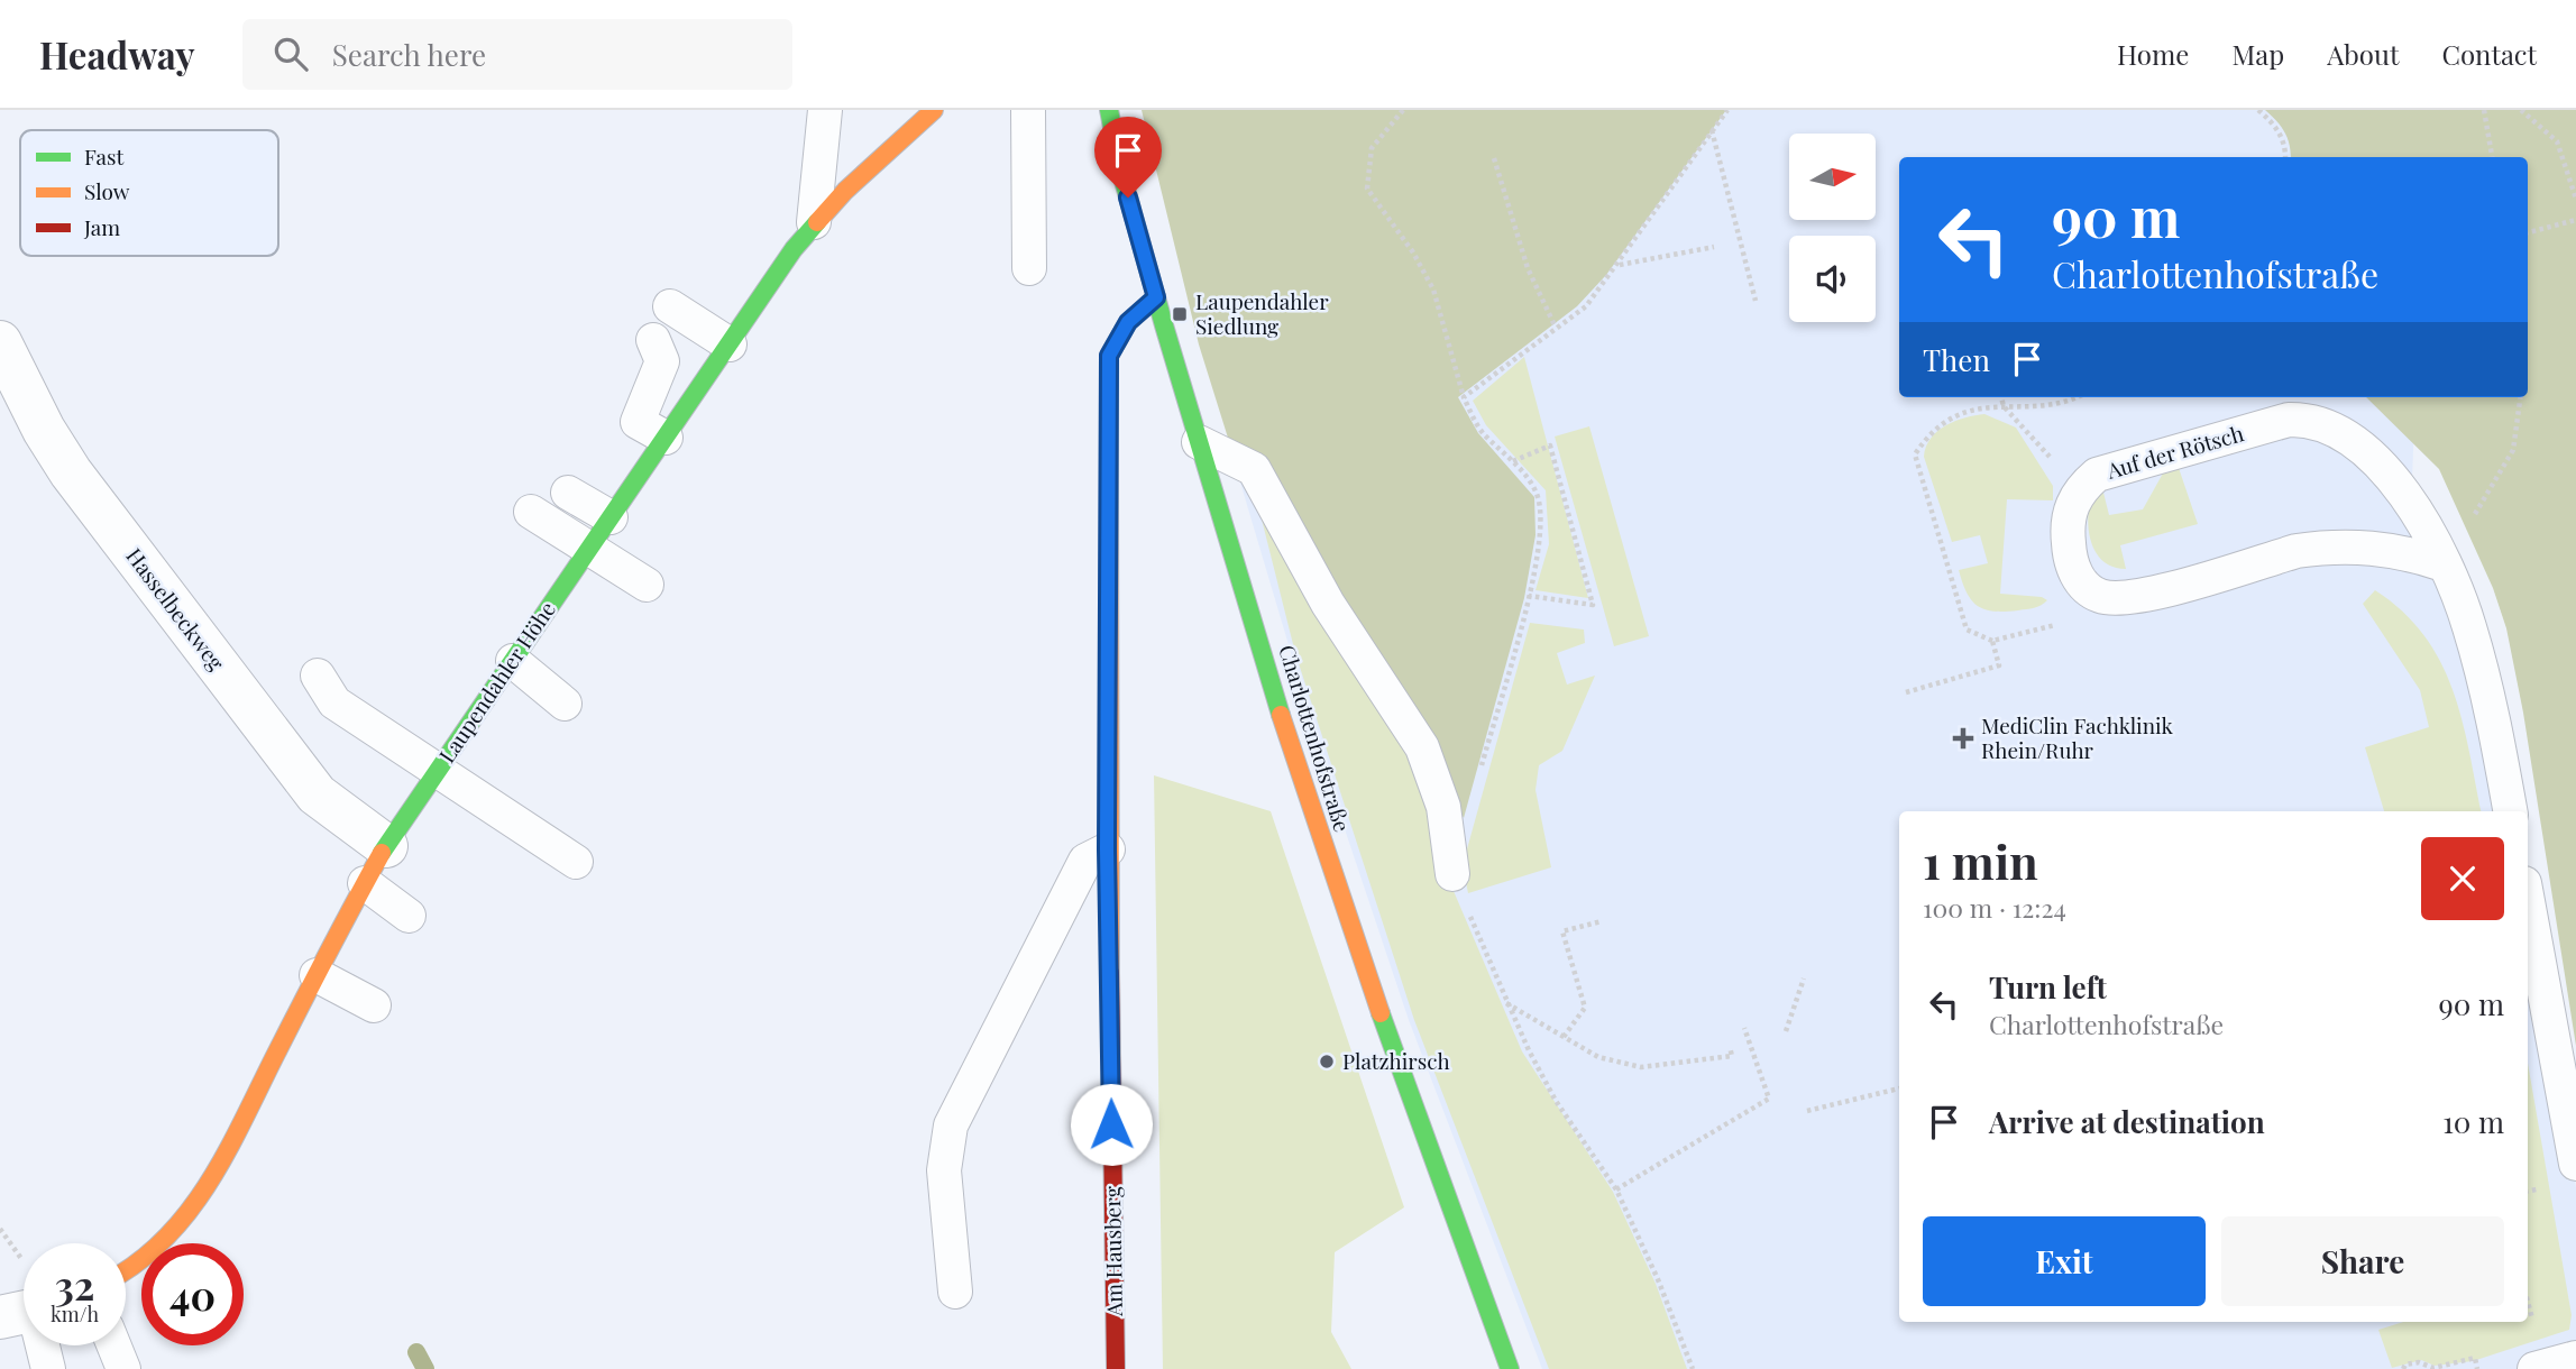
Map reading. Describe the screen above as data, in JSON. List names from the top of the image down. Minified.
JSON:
{"streets":{"street":["Hasselbeckweg","Laupendahler Höhe","Charlottenhofstraße","Am Hausberg"],"lane":["Auf der Rötsch"]},"crossings":[["Hasselbeckweg","Laupendahler Höhe"],["Charlottenhofstraße","Am Hausberg"]],"places":{"transit":["Laupendahler Siedlung"],"health":["MediClin Fachklinik Rhein/Ruhr"],"other":["Platzhirsch"]},"legend":["Fast","Slow","Jam"],"north":"right","page":{"header":"Headway","search":"Search here","nav":["Home","Map","About","Contact"],"turn":["90 m","Charlottenhofstraße"],"then":"Then","heading":["1 min","100 m · 12:24"],"list":[{"name":"Turn left","note":"Charlottenhofstraße","value":"90 m"},{"name":"Arrive at destination","value":"10 m"}],"buttons":["Exit","Share"],"speed":"32 km/h","limit":"40"}}
